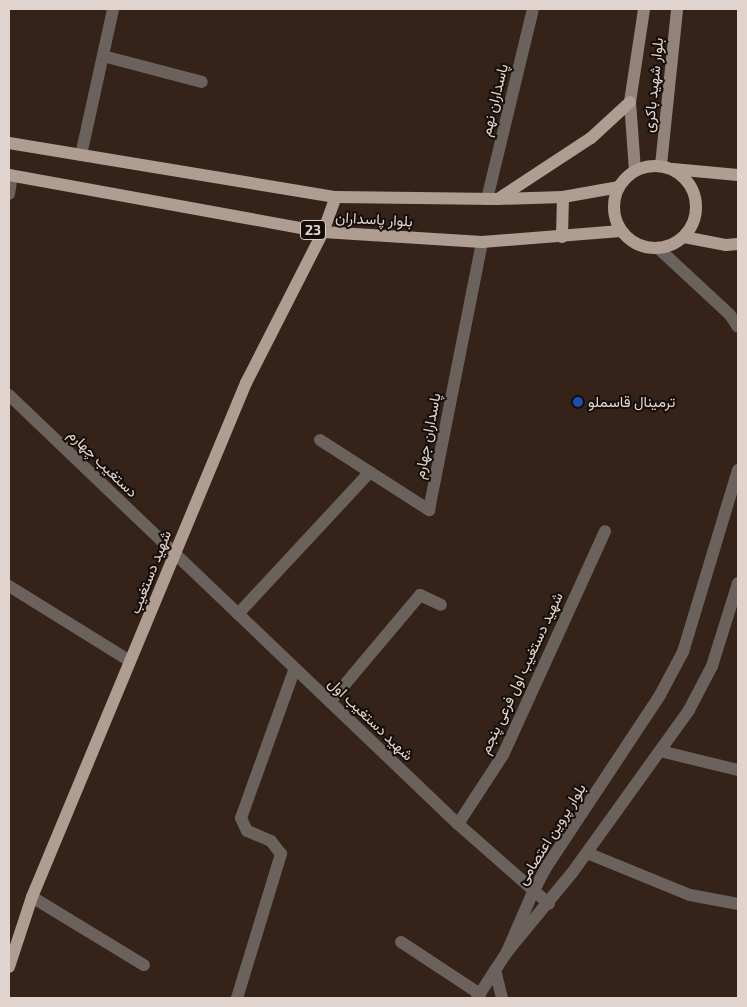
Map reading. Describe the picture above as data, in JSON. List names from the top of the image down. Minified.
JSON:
{"streets":{"main road":["بلوار شهید باکری","بلوار پاسداران","23","شهید دستغیب"],"street":["پاسداران نهم","پاسداران جهارم","دستغیب چهارم","شهید دستغیب اول فرعی پنجم","شهید دستغیب اول","بلوار پروین اعتصامی"]},"crossings":[["بلوار شهید باکری","بلوار پاسداران"],["پاسداران نهم","بلوار پاسداران"],["بلوار پاسداران","پاسداران جهارم"],["بلوار پاسداران","شهید دستغیب"],["دستغیب چهارم","شهید دستغیب"],["دستغیب چهارم","شهید دستغیب اول"],["شهید دستغیب","شهید دستغیب اول"],["شهید دستغیب اول فرعی پنجم","شهید دستغیب اول"],["شهید دستغیب اول","بلوار پروین اعتصامی"]],"places":["ترمینال قاسملو"]}
